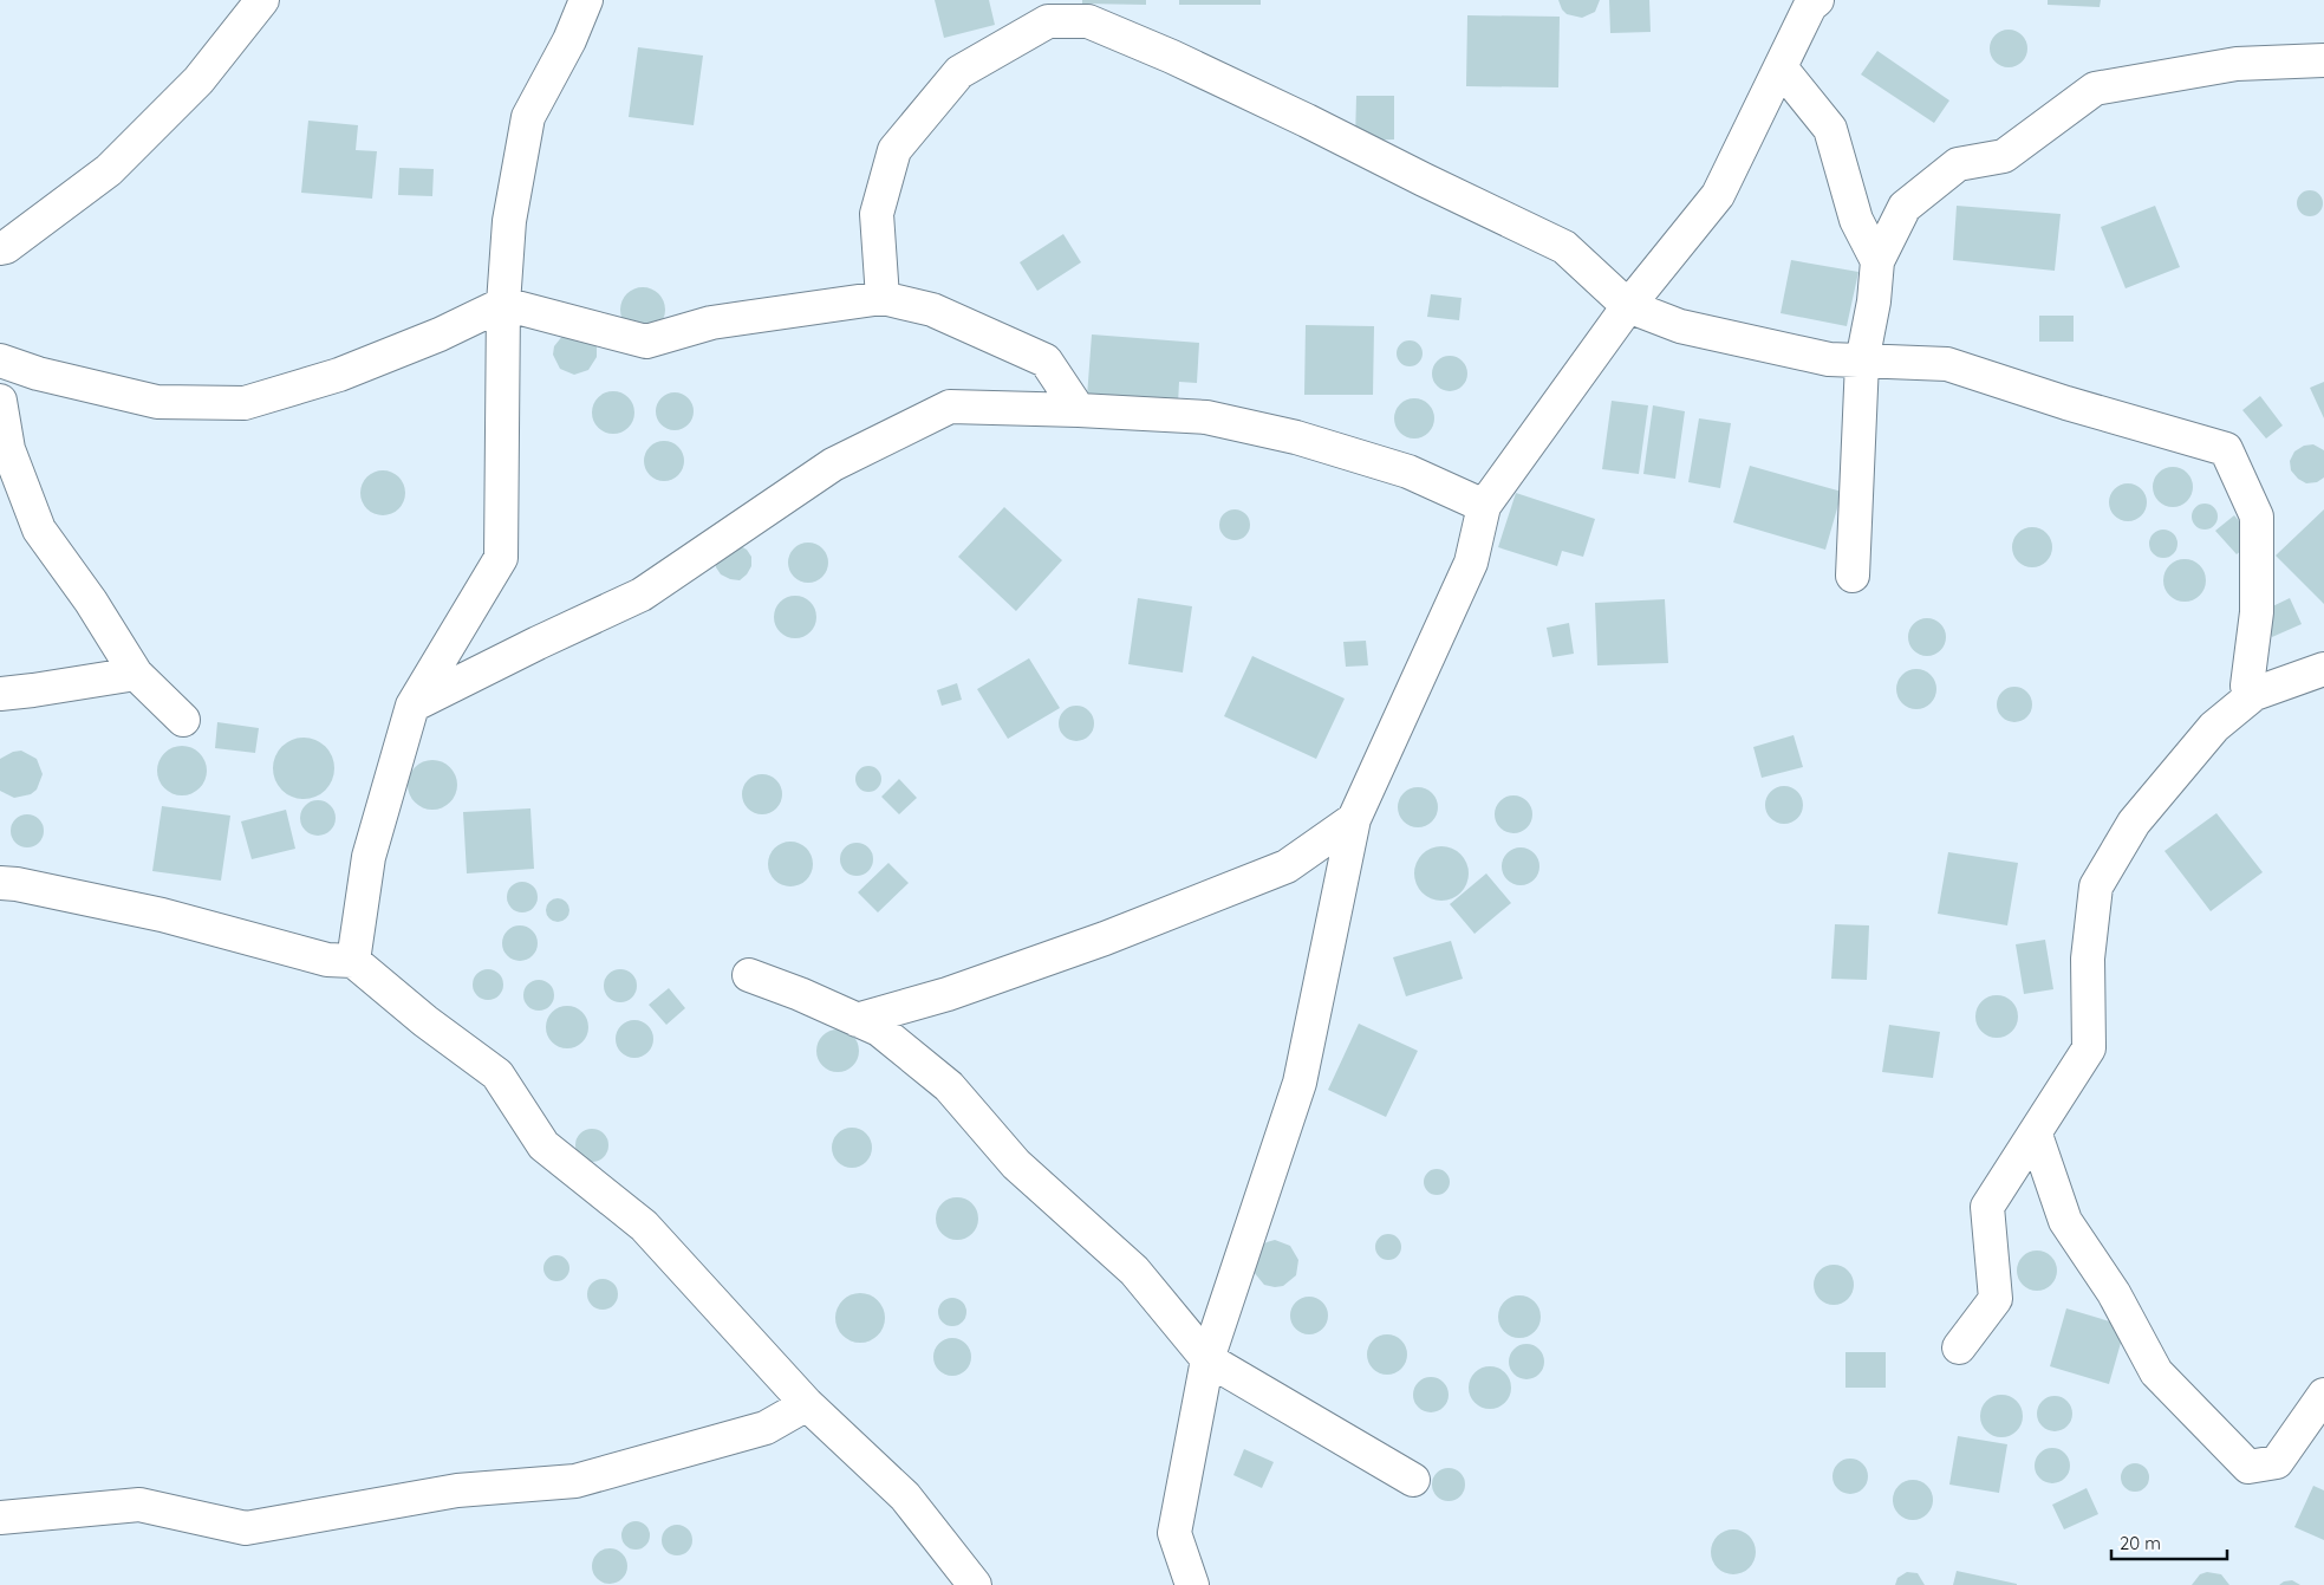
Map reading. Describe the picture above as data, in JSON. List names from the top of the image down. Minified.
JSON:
{"scale_bar":"20 m"}
